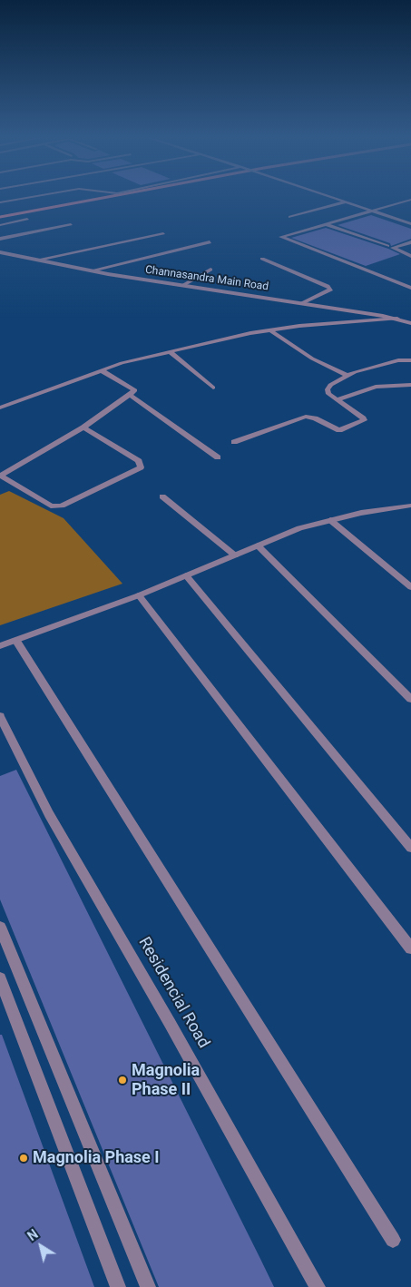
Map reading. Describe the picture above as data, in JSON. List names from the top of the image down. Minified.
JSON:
{"streets":{"street":["Channasandra Main Road","Residencial Road"]},"places":["Magnolia Phase II","Magnolia Phase I"],"north":"top left"}
